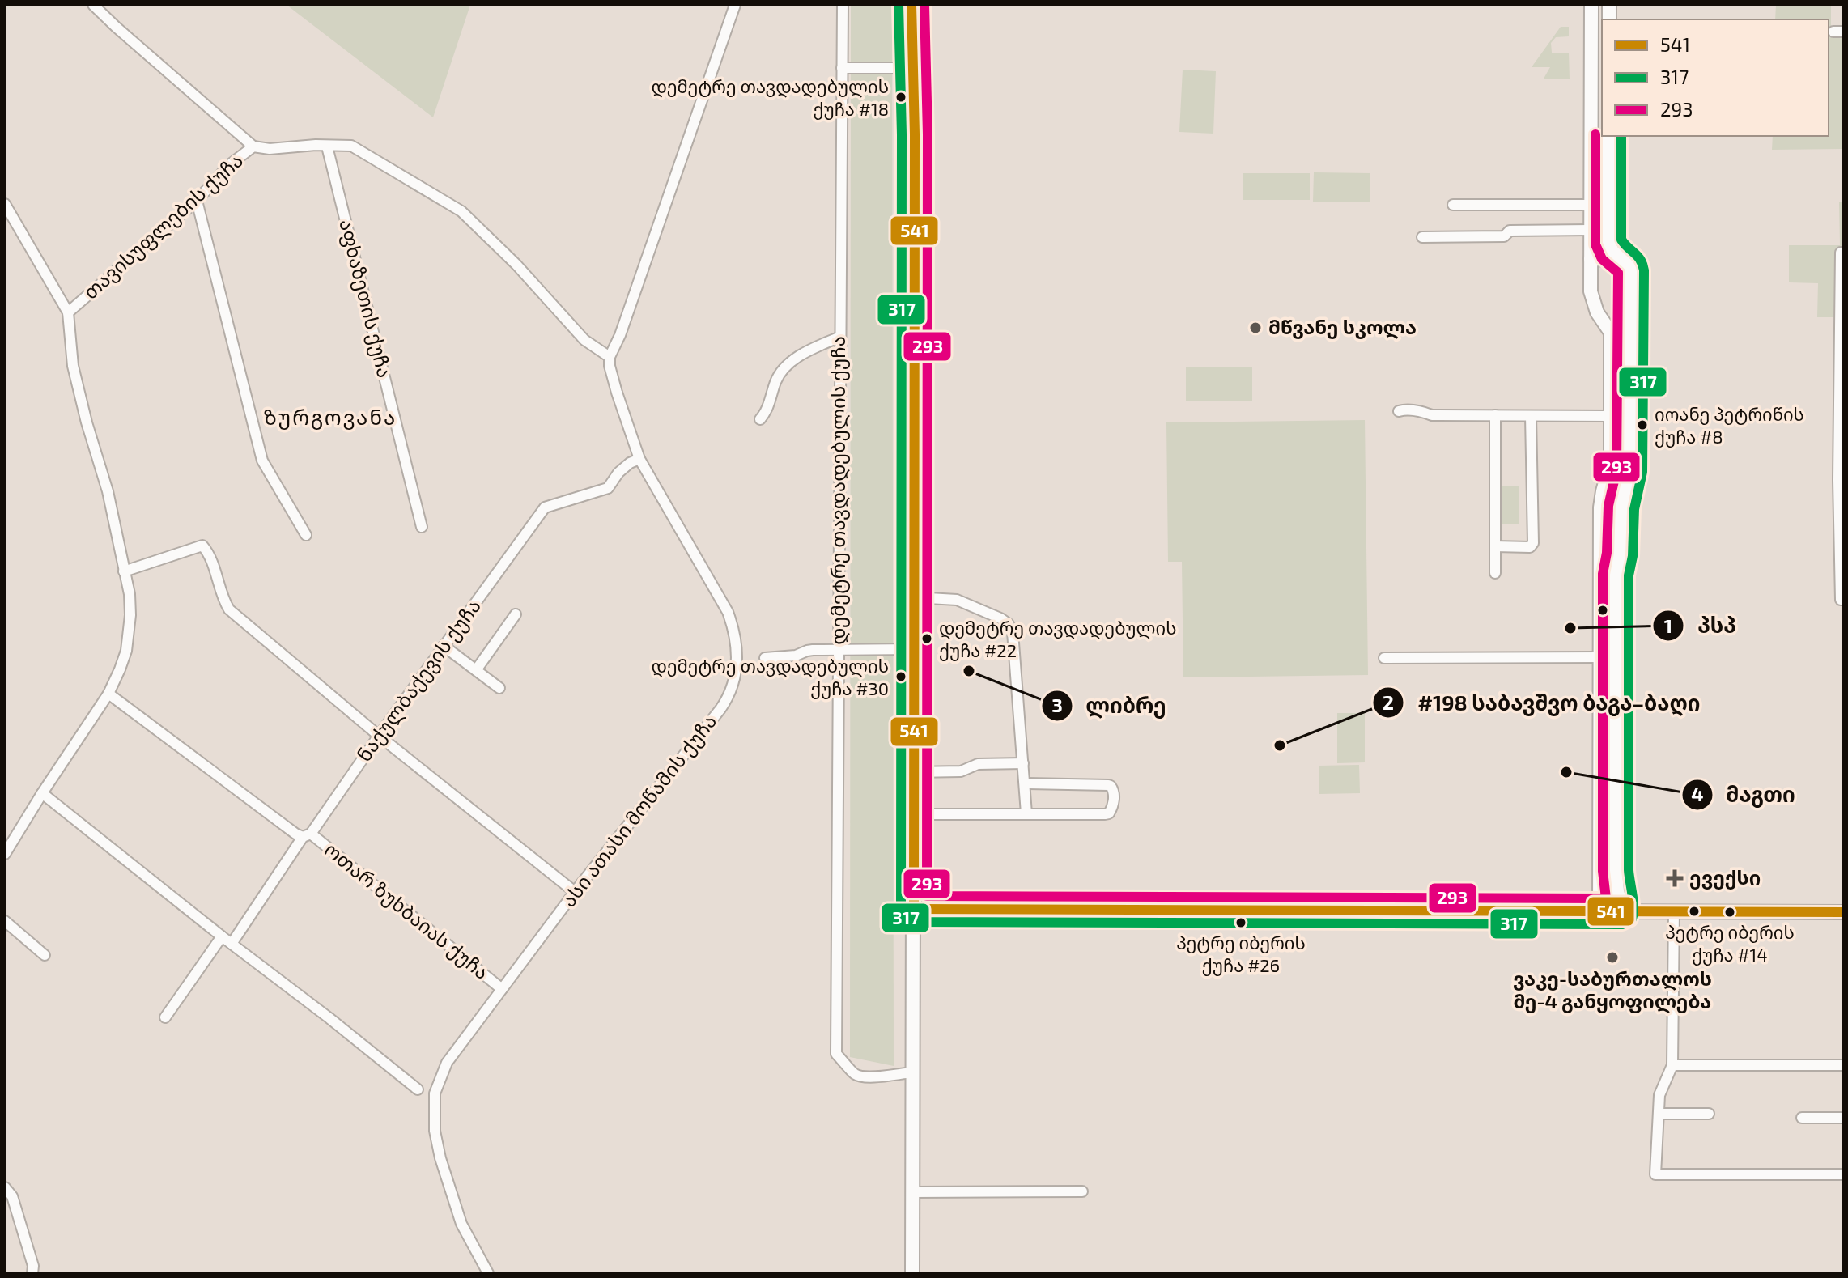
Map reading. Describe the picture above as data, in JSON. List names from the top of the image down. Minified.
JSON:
{"streets":{"street":["თავისუფლების ქუჩა","აფხაზეთის ქუჩა","დემეტრე თავდადებულის ქუჩა","ნაქულბაქევის ქუჩა","ასი ათასი მოწამის ქუჩა","ოთარ ზუხბაიას ქუჩა"]},"crossings":[["თავისუფლების ქუჩა","აფხაზეთის ქუჩა"],["თავისუფლების ქუჩა","ასი ათასი მოწამის ქუჩა"],["ნაქულბაქევის ქუჩა","ასი ათასი მოწამის ქუჩა"],["ნაქულბაქევის ქუჩა","ოთარ ზუხბაიას ქუჩა"],["ასი ათასი მოწამის ქუჩა","ოთარ ზუხბაიას ქუჩა"]],"districts":["ზურგოვანა"],"places":{"other":["დემეტრე თავდადებულის ქუჩა #18","მწვანე სკოლა","იოანე პეტრიწის ქუჩა #8","პსპ","დემეტრე თავდადებულის ქუჩა #22","ლიბრე","დემეტრე თავდადებულის ქუჩა #30","#198 საბავშვო ბაგა–ბაღი","მაგთი","პეტრე იბერის ქუჩა #14","პეტრე იბერის ქუჩა #26","ვაკე-საბურთალოს მე-4 განყოფილება"],"health":["ევექსი"]},"lines":["transit line 541","transit line 317","transit line 293"],"legend":["541","317","293"]}
